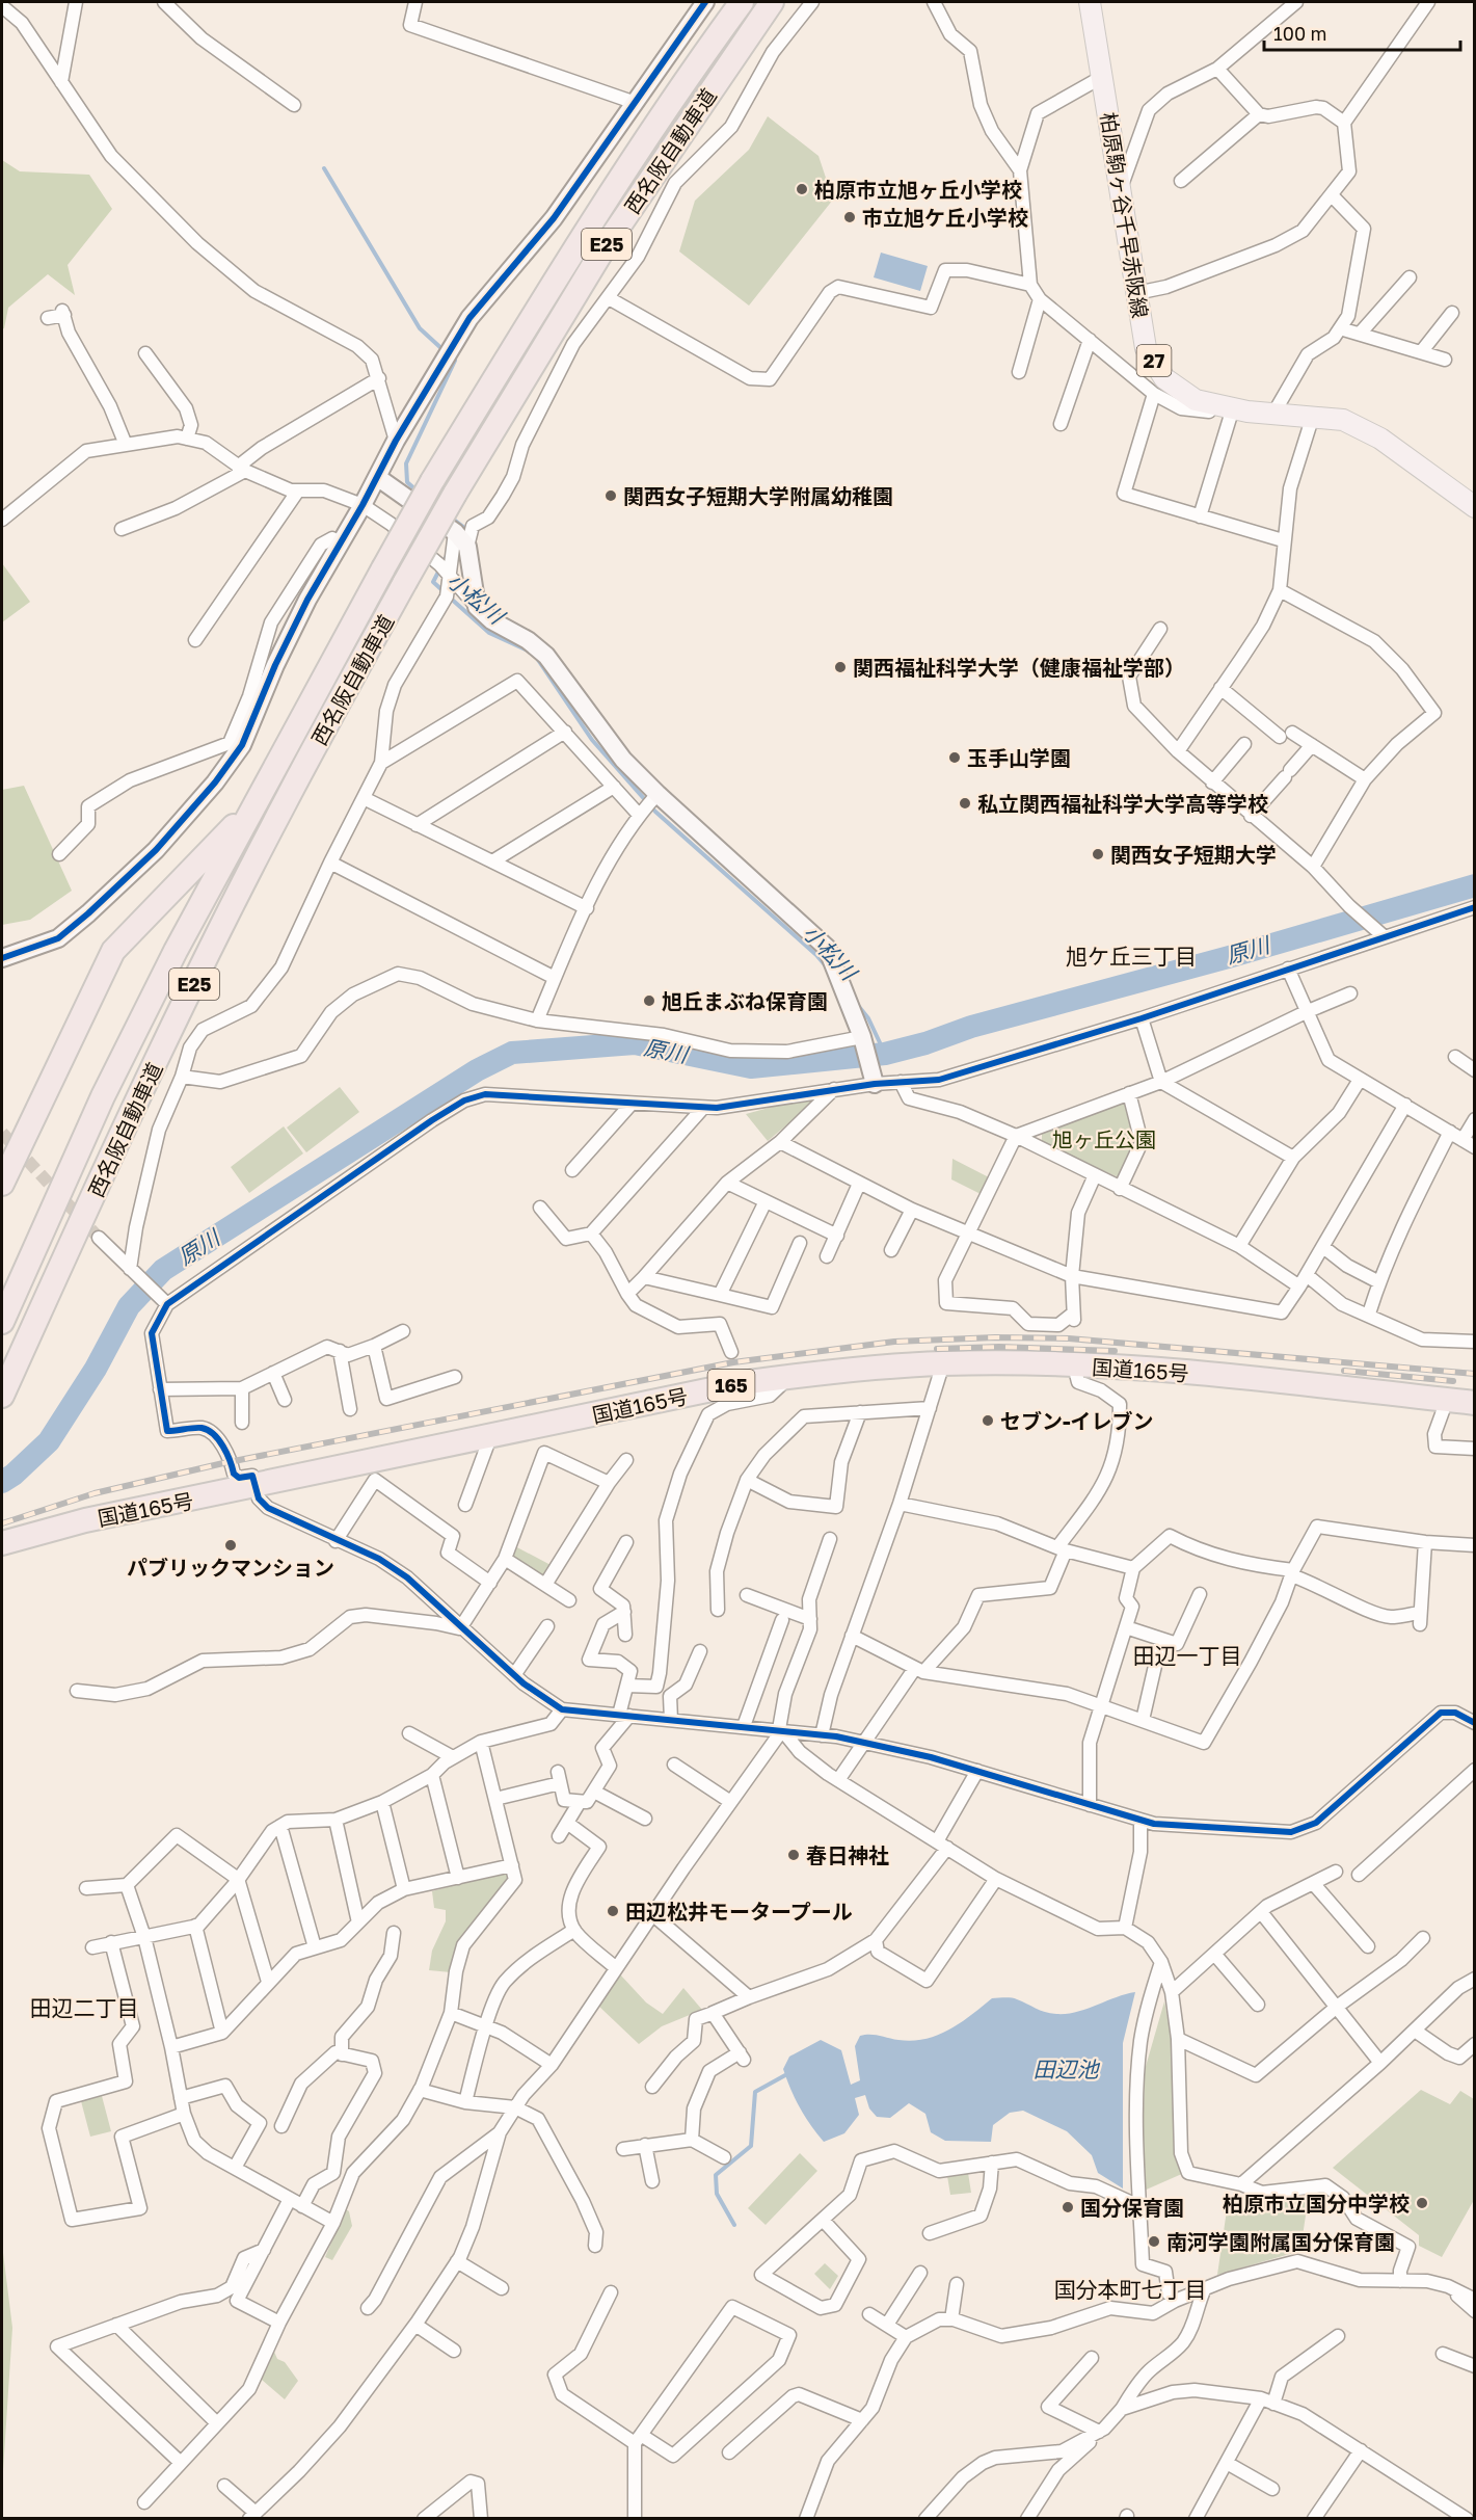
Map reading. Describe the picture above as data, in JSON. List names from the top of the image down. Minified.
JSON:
{"streets":{"highway":["西名阪自動車道","E25","国道165号","165"],"main road":["柏原駒ヶ谷千早赤阪線","27"]},"districts":["旭ケ丘三丁目","田辺一丁目","田辺二丁目","国分本町七丁目"],"water":["小松川","原川","田辺池"],"parks":["旭ヶ丘公園"],"places":["柏原市立旭ヶ丘小学校","市立旭ケ丘小学校","関西女子短期大学附属幼稚園","関西福祉科学大学（健康福祉学部）","玉手山学園","私立関西福祉科学大学高等学校","関西女子短期大学","旭丘まぶね保育園","セブン-イレブン","パブリックマンション","春日神社","田辺松井モータープール","柏原市立国分中学校","国分保育園","南河学園附属国分保育園"],"scale_bar":"100 m"}
